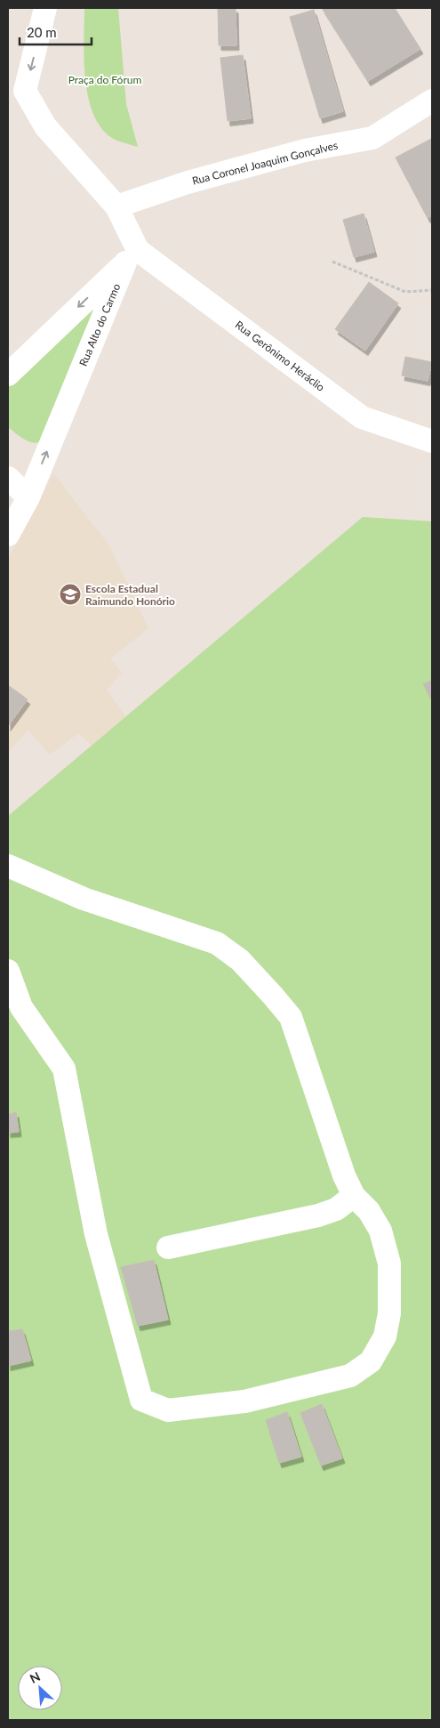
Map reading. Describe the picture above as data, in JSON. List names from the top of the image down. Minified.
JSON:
{"streets":{"street":["Rua Coronel Joaquim Gonçalves","Rua Alto do Carmo","Rua Gerônimo Heráclio"]},"crossings":[["Rua Alto do Carmo","Rua Gerônimo Heráclio"]],"parks":["Praça do Fórum"],"places":{"school or university":["Escola Estadual Raimundo Honório"]},"scale_bar":"20 m","north":"top left"}
